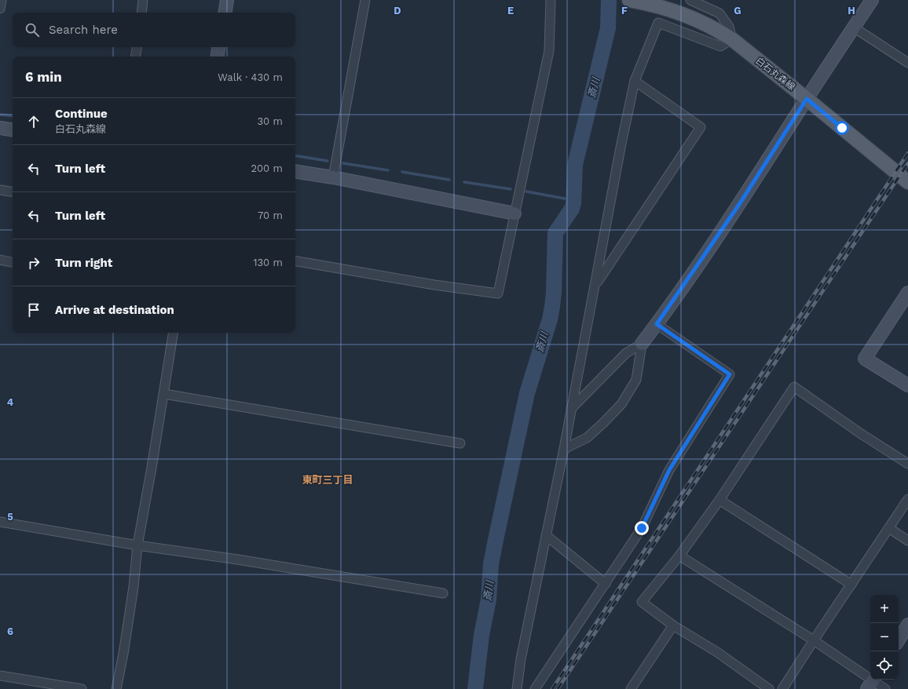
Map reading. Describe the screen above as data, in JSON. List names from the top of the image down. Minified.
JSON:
{"streets":{"main road":["白石丸森線"]},"districts":["東町三丁目"],"water":["斎川"],"page":{"search":"Search here","heading":["6 min","Walk · 430 m"],"list":[["Continue","白石丸森線","30 m"],["Turn left","200 m"],["Turn left","70 m"],["Turn right","130 m"],"Arrive at destination"],"map_buttons":["+","−"]},"grid":{"columns":["D","E","F","G","H"],"rows":["4","5","6"]}}
